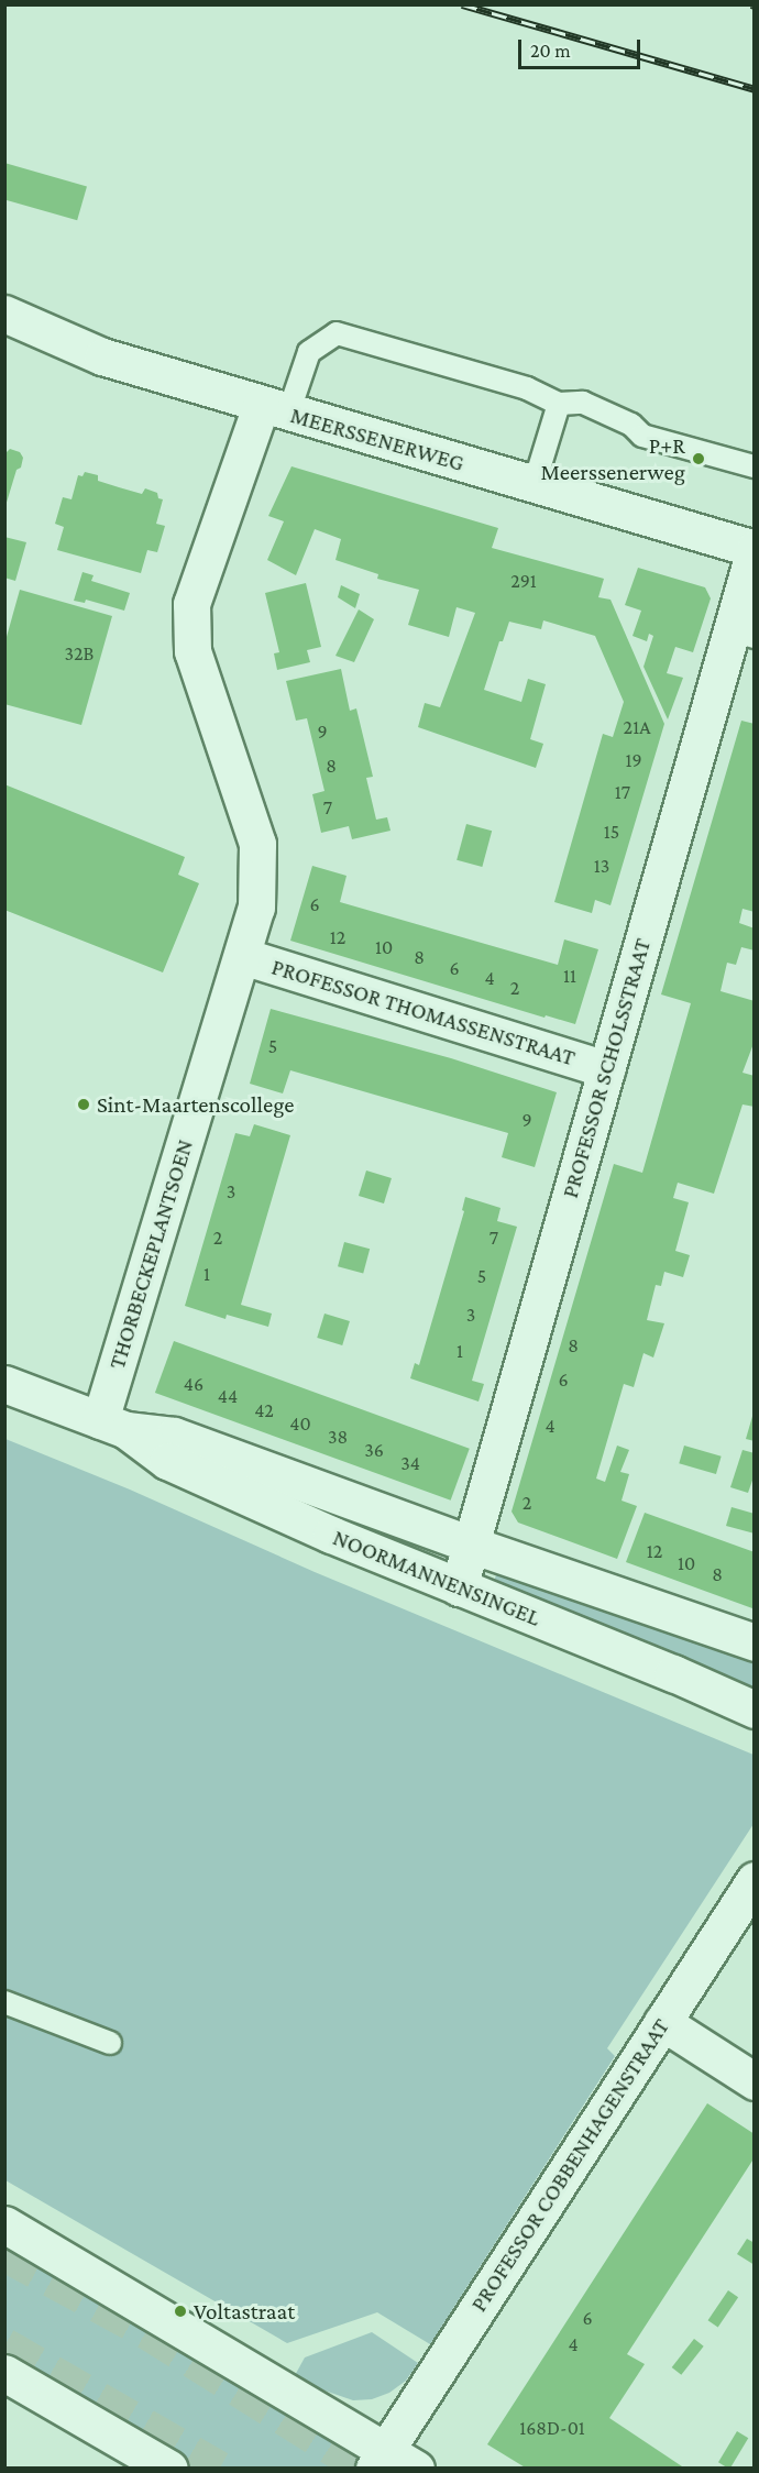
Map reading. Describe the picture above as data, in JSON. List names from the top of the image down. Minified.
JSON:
{"streets":{"street":["MEERSSENERWEG","PROFESSOR THOMASSENSTRAAT","PROFESSOR SCHOLSSTRAAT","THORBECKEPLANTSOEN","NOORMANNENSINGEL","PROFESSOR COBBENHAGENSTRAAT"]},"crossings":[["MEERSSENERWEG","PROFESSOR SCHOLSSTRAAT"],["MEERSSENERWEG","THORBECKEPLANTSOEN"],["PROFESSOR THOMASSENSTRAAT","PROFESSOR SCHOLSSTRAAT"],["PROFESSOR THOMASSENSTRAAT","THORBECKEPLANTSOEN"],["PROFESSOR SCHOLSSTRAAT","NOORMANNENSINGEL"],["THORBECKEPLANTSOEN","NOORMANNENSINGEL"]],"places":["P+R Meerssenerweg","Sint-Maartenscollege","Voltastraat"],"house_numbers":["291","32B","21A","9","19","8","17","7","15","13","6","12","10","8","6","11","4","2","5","9","3","2","7","1","5","3","8","1","6","46","44","42","40","4","38","36","34","2","12","10","8","6","4","168D-01"],"scale_bar":"20 m"}
